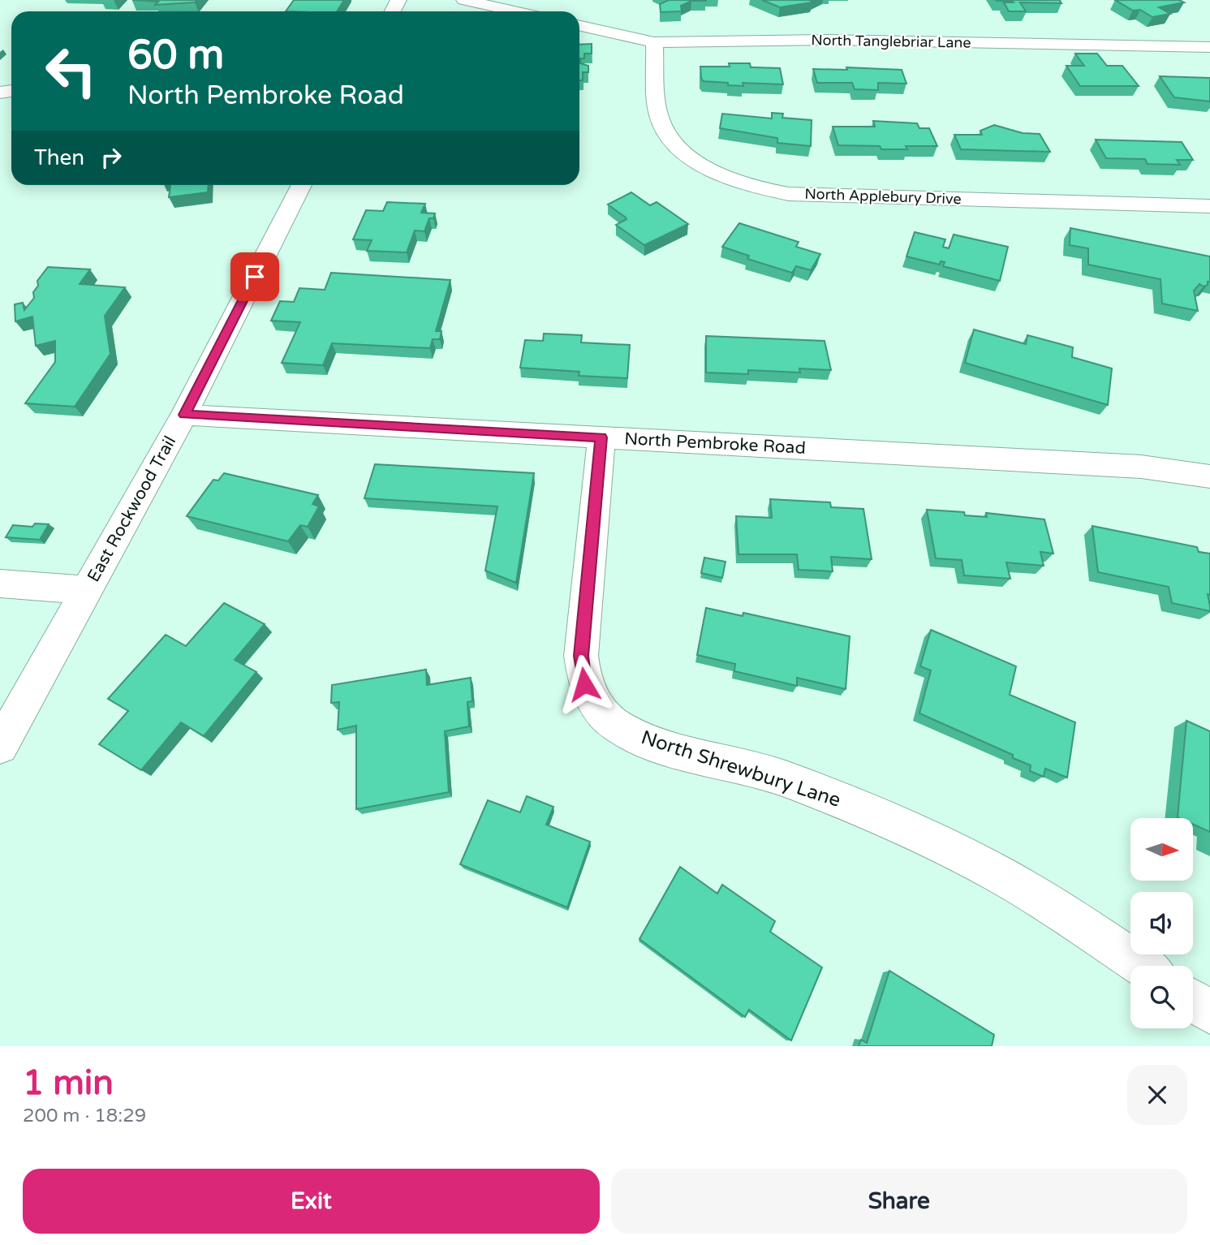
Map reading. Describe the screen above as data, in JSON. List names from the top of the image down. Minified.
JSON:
{"streets":{"street":["North Tanglebriar Lane","North Applebury Drive","North Pembroke Road","East Rockwood Trail","North Shrewbury Lane"]},"crossings":[["North Tanglebriar Lane","North Applebury Drive"],["North Pembroke Road","East Rockwood Trail"],["North Pembroke Road","North Shrewbury Lane"]],"north":"right","page":{"turn":["60 m","North Pembroke Road"],"then":"Then","heading":["1 min","200 m · 18:29"],"buttons":["Exit","Share"]}}
